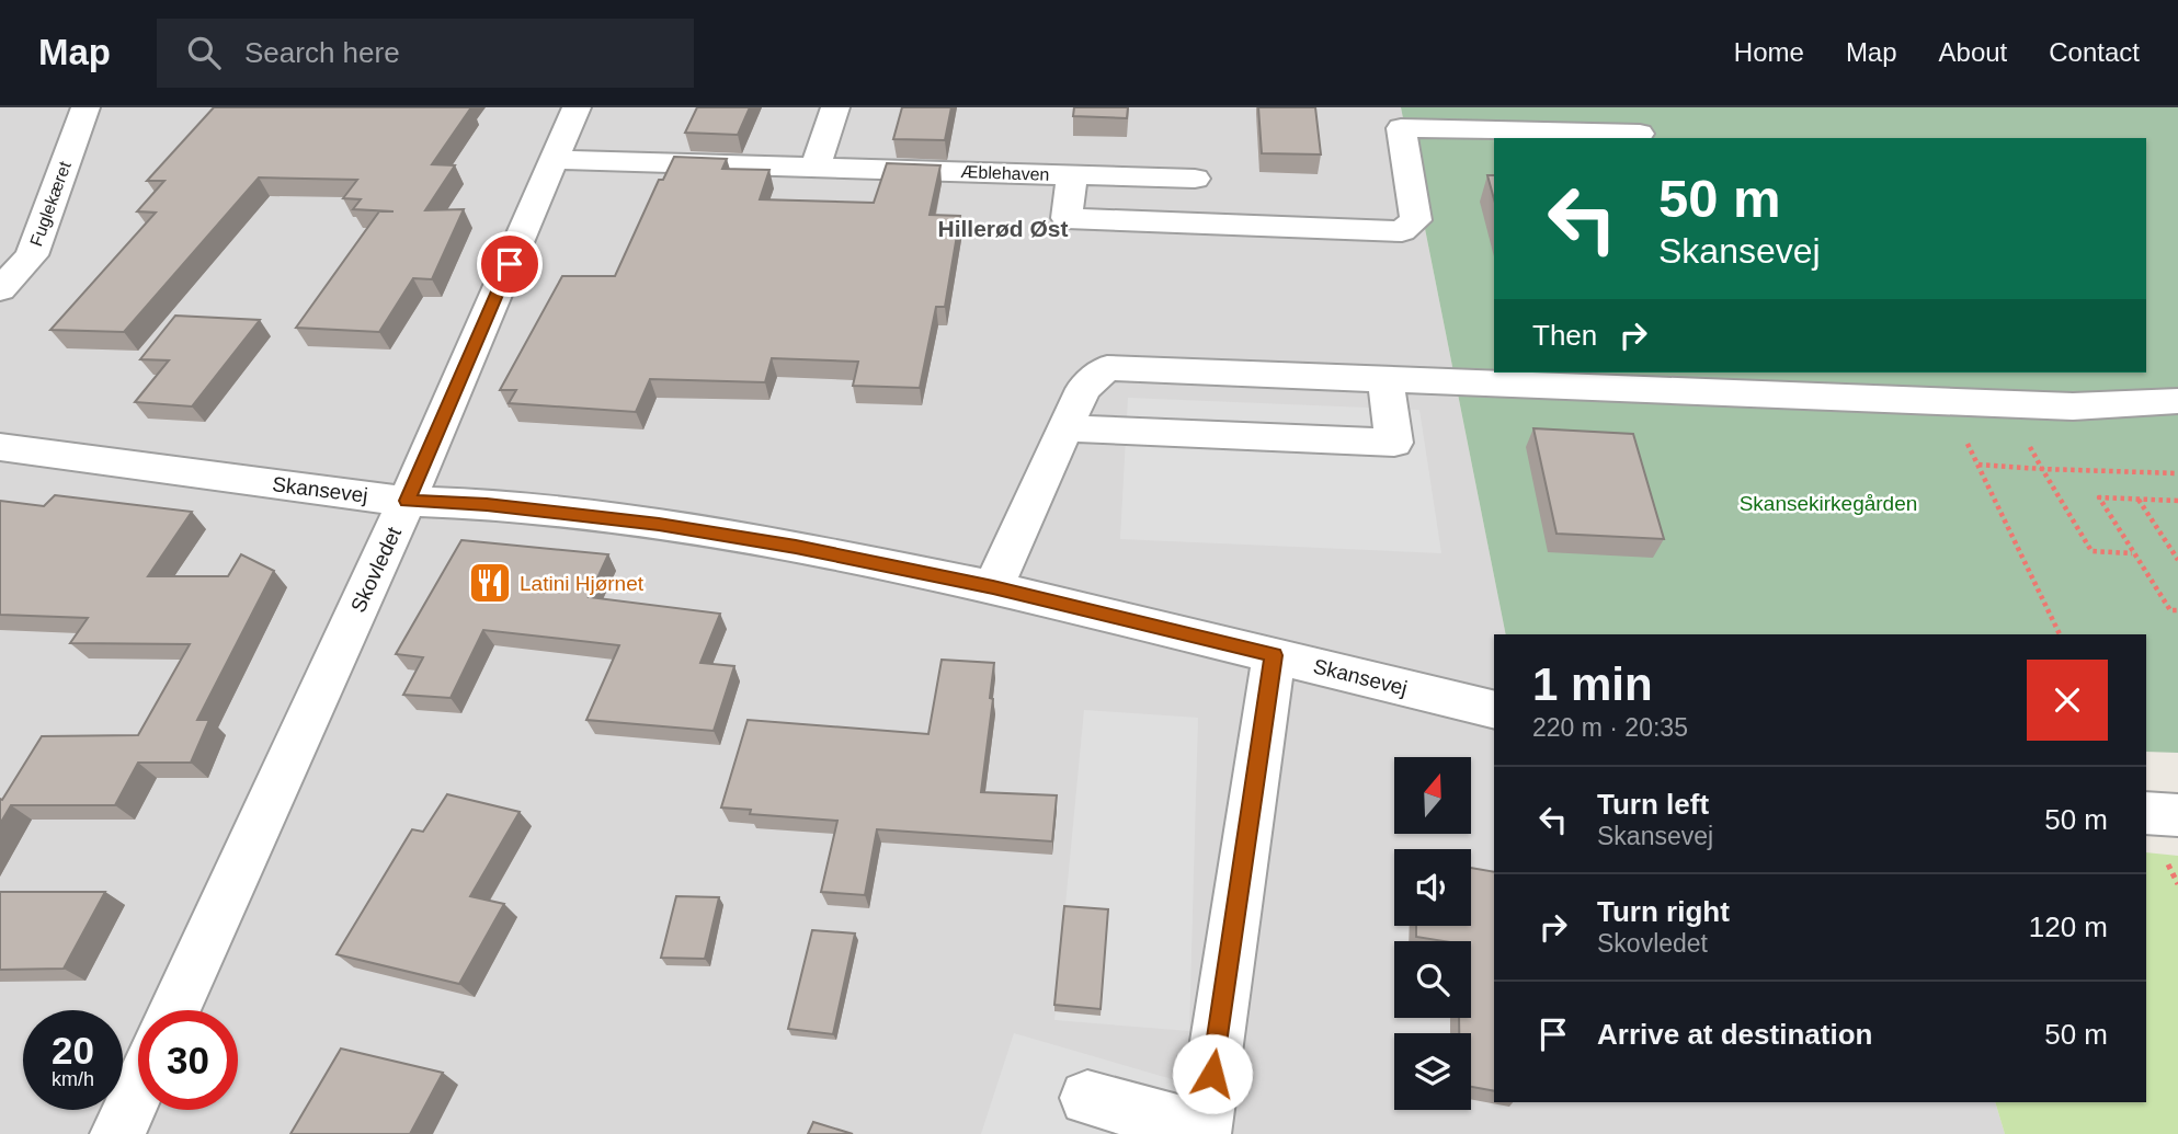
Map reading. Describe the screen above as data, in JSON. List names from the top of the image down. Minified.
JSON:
{"streets":{"street":["Æblehaven","Fuglekæret","Skansevej","Skovledet"]},"crossings":[["Æblehaven","Skovledet"],["Skansevej","Skovledet"]],"districts":["Hillerød Øst"],"parks":["Skansekirkegården"],"places":{"restaurant":["Latini Hjørnet"]},"north":"top","page":{"header":"Map","search":"Search here","nav":["Home","Map","About","Contact"],"turn":["50 m","Skansevej"],"then":"Then","heading":["1 min","220 m · 20:35"],"list":[{"name":"Turn left","note":"Skansevej","value":"50 m"},{"name":"Turn right","note":"Skovledet","value":"120 m"},{"name":"Arrive at destination","value":"50 m"}],"speed":"20 km/h","limit":"30"}}
